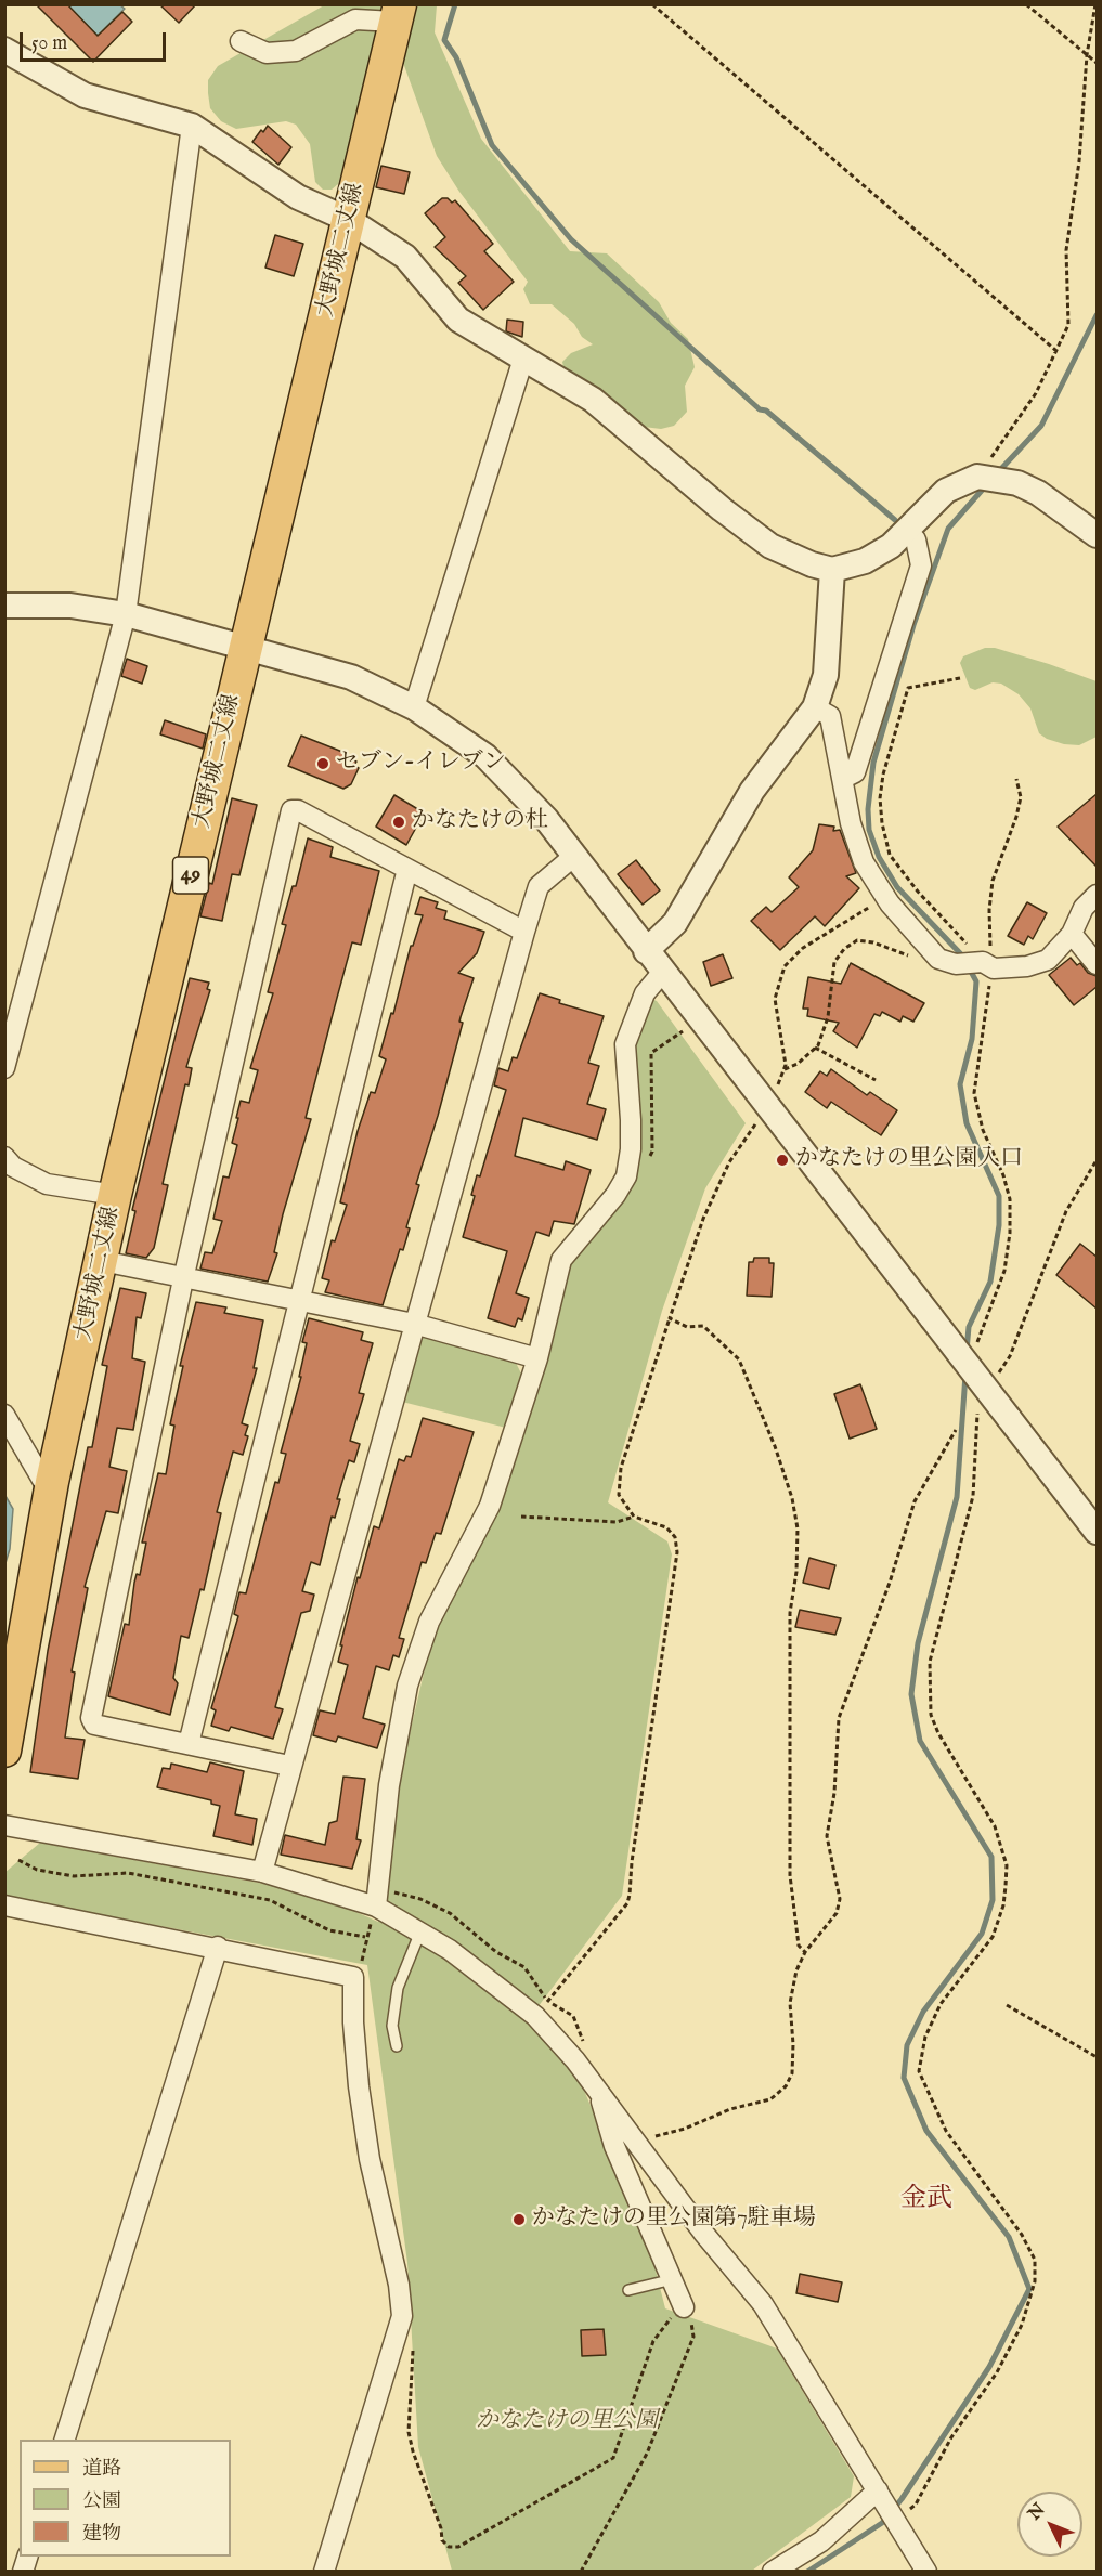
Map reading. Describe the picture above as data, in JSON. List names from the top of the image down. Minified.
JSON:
{"streets":{"main road":["大野城二丈線","49"]},"districts":["金武"],"parks":["かなたけの里公園"],"places":["セブン-イレブン","かなたけの杜","かなたけの里公園入口","かなたけの里公園第7駐車場"],"legend":["道路","公園","建物"],"scale_bar":"50 m","north":"top left"}
